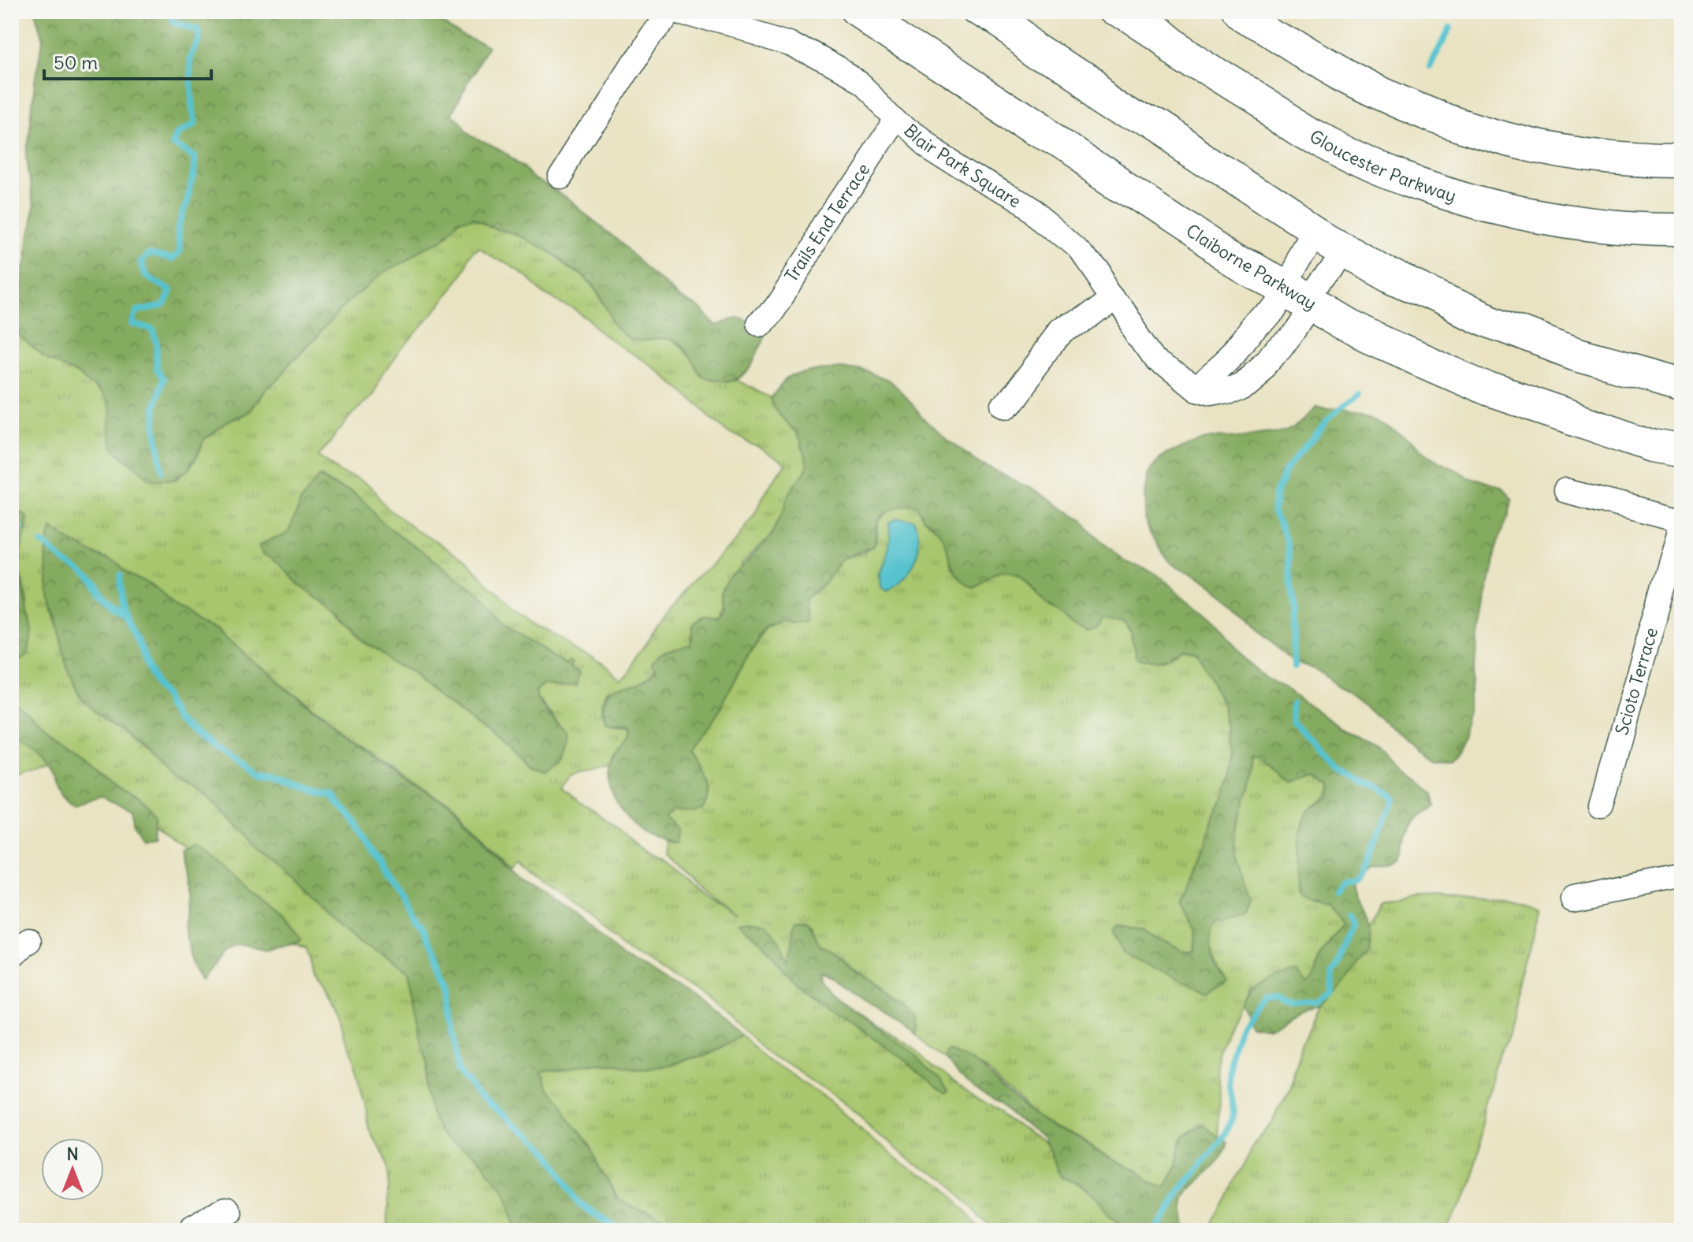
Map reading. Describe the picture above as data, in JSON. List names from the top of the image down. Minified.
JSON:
{"streets":{"main road":["Gloucester Parkway","Claiborne Parkway"],"street":["Blair Park Square","Trails End Terrace","Scioto Terrace"]},"crossings":[["Blair Park Square","Trails End Terrace"]],"scale_bar":"50 m","north":"top"}
